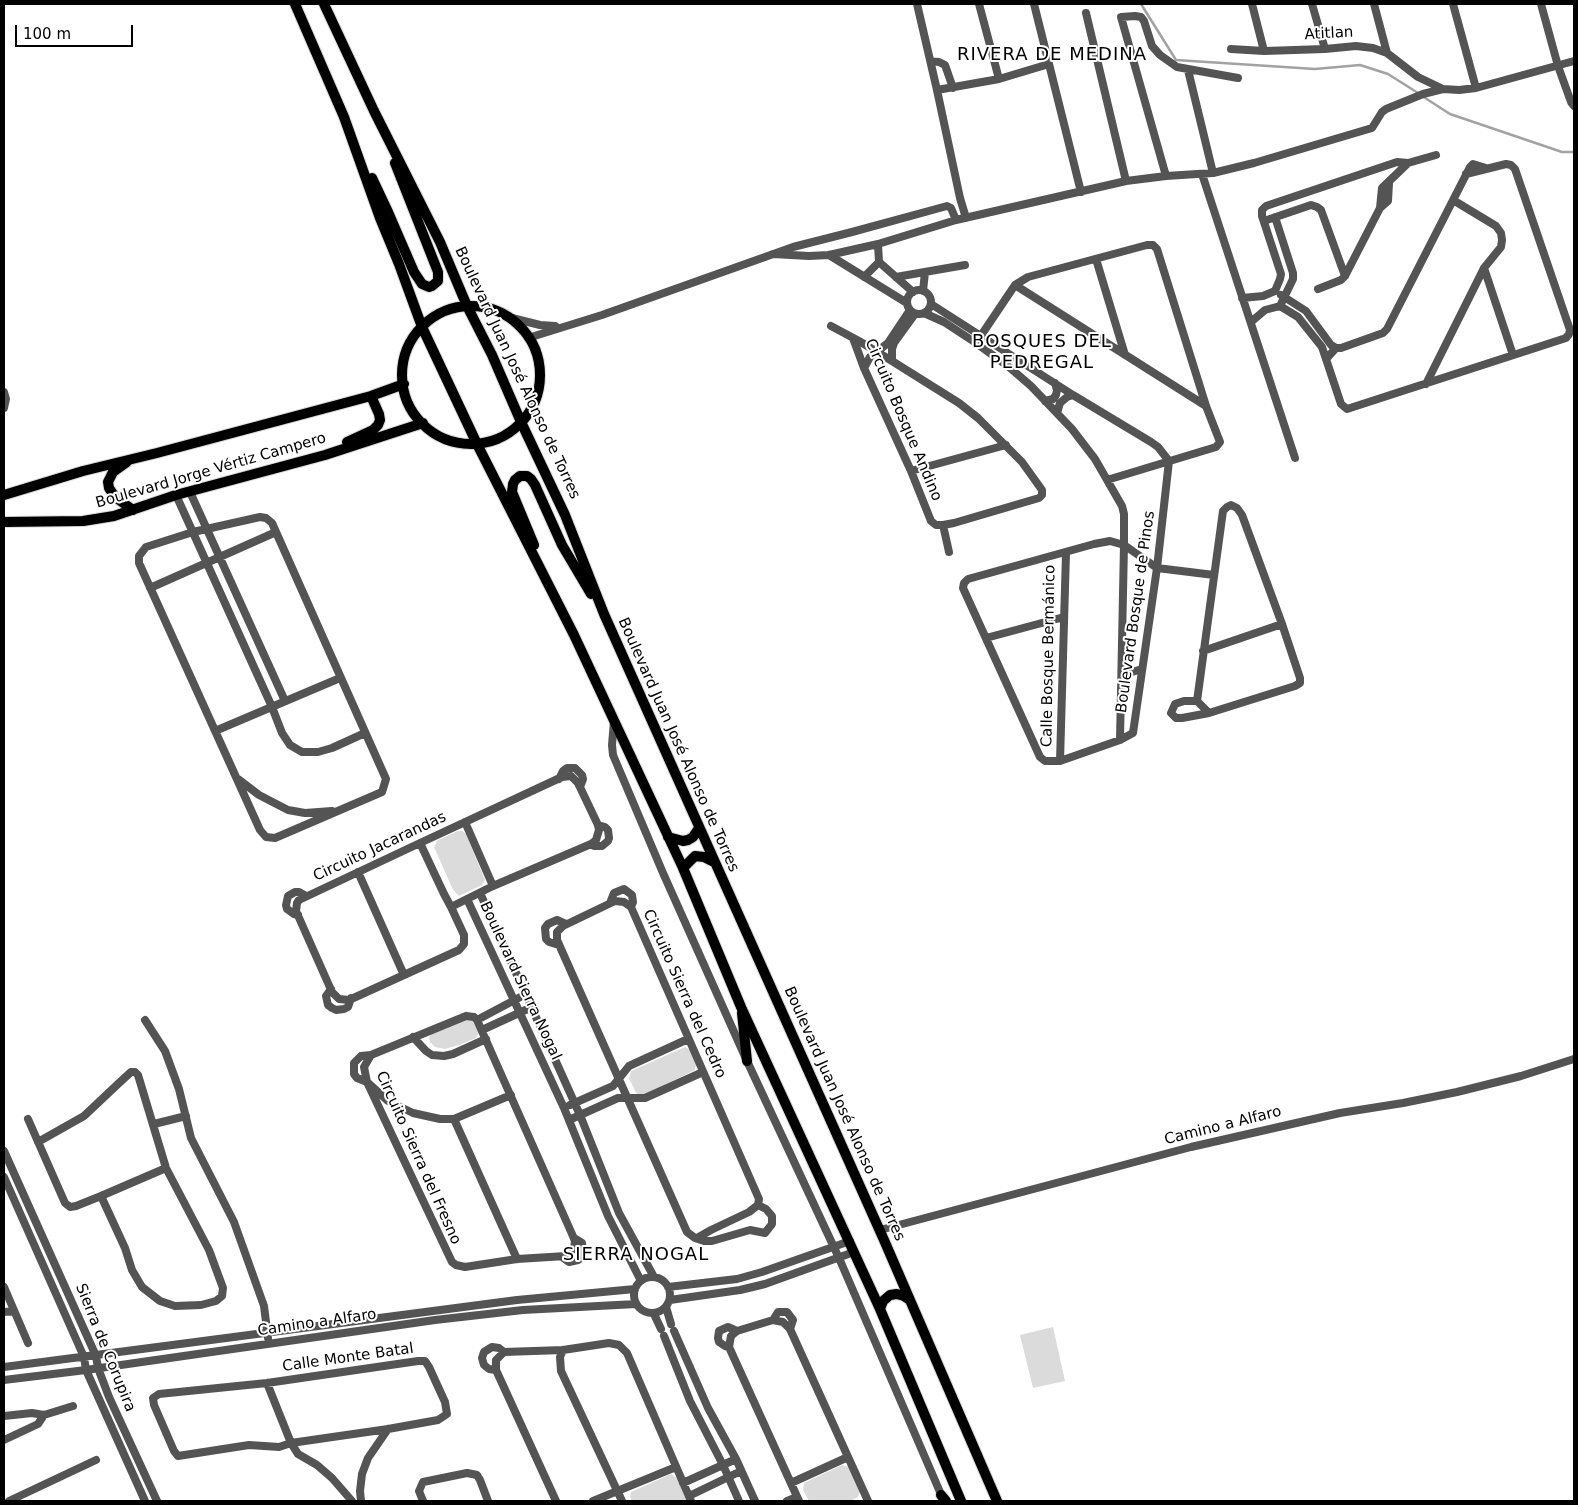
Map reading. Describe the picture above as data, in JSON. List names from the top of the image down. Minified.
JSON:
{"streets":{"main road":["Boulevard Juan José Alonso de Torres","Boulevard Jorge Vértiz Campero"],"street":["Atitlan","Circuito Bosque Andino","Boulevard Bosque de Pinos","Calle Bosque Bermánico","Circuito Jacarandas","Boulevard Sierra Nogal","Circuito Sierra del Cedro","Camino a Alfaro","Circuito Sierra del Fresno","Sierra de Corupira","Calle Monte Batal"]},"crossings":[["Boulevard Juan José Alonso de Torres","Camino a Alfaro"],["Circuito Bosque Andino","Boulevard Bosque de Pinos"],["Boulevard Sierra Nogal","Camino a Alfaro"],["Boulevard Sierra Nogal","Circuito Sierra del Fresno"],["Camino a Alfaro","Sierra de Corupira"]],"districts":["RIVERA DE MEDINA","BOSQUES DEL PEDREGAL","SIERRA NOGAL"],"scale_bar":"100 m"}
